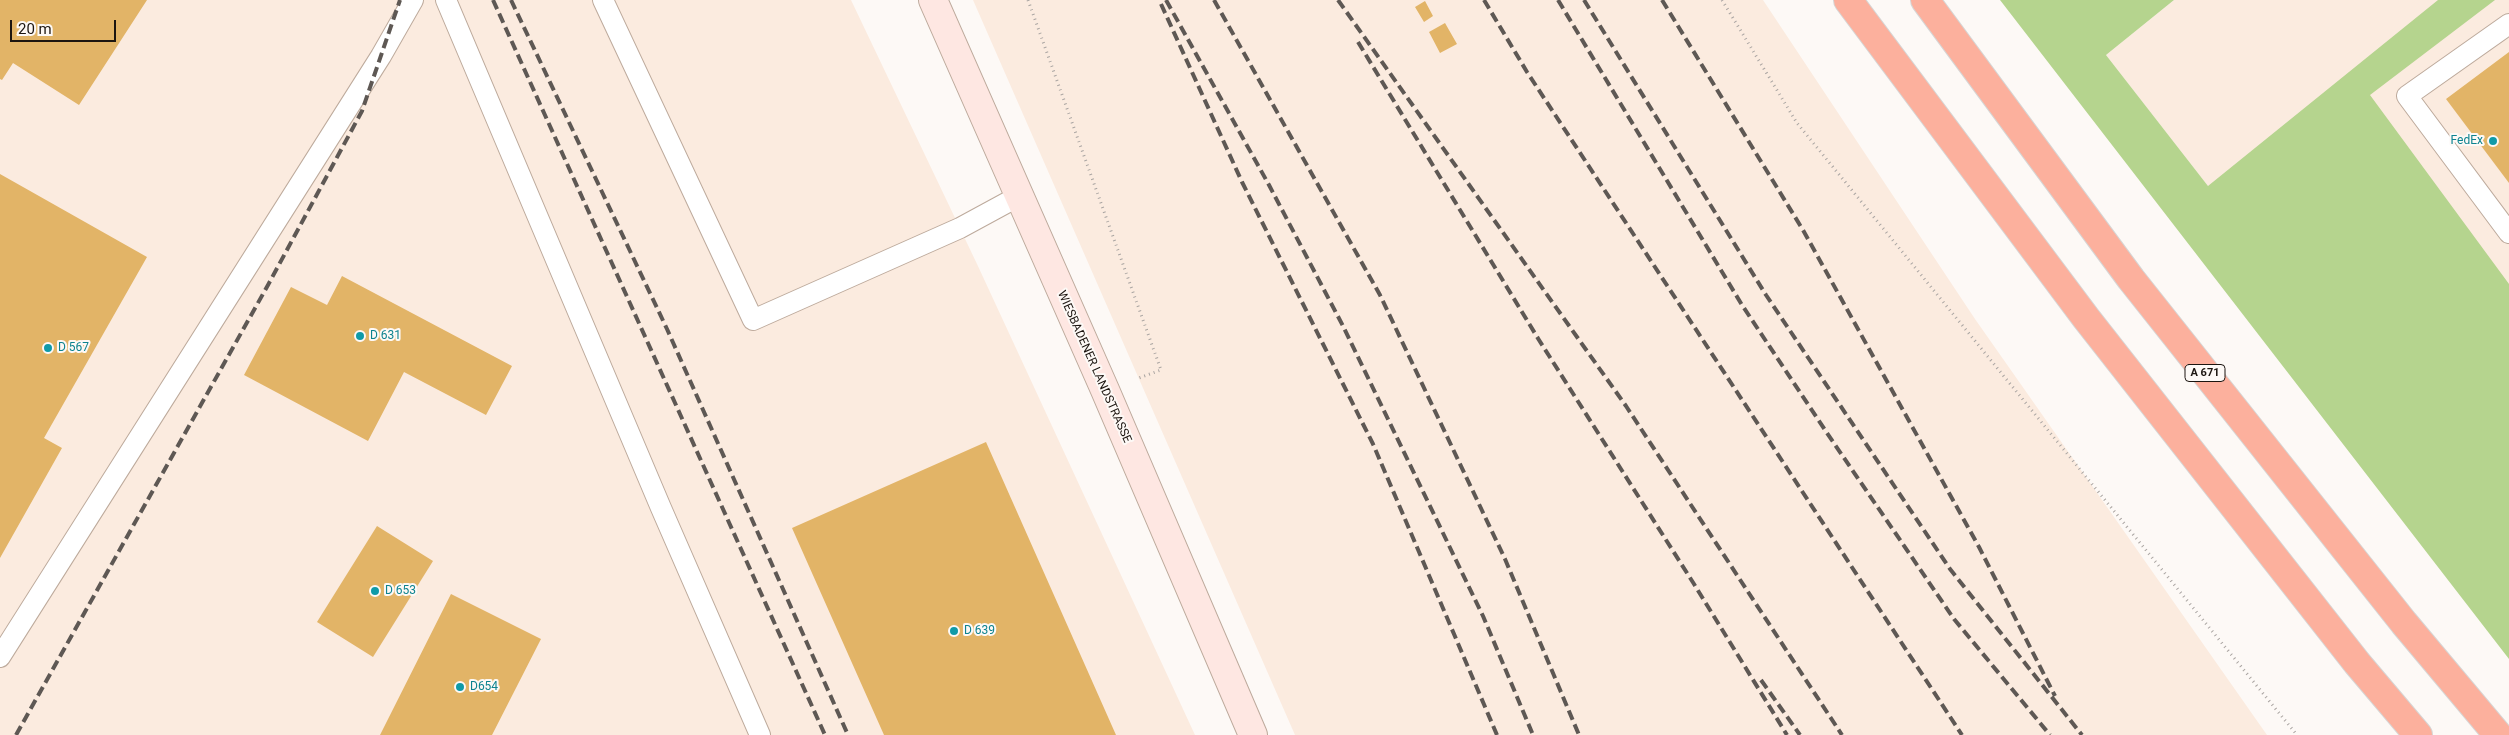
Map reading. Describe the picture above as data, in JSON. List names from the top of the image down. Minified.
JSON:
{"streets":{"highway":["A 671"],"main road":["WIESBADENER LANDSTRASSE"]},"places":["FedEx","D 631","D 567","D 653","D 639","D654"],"scale_bar":"20 m"}
